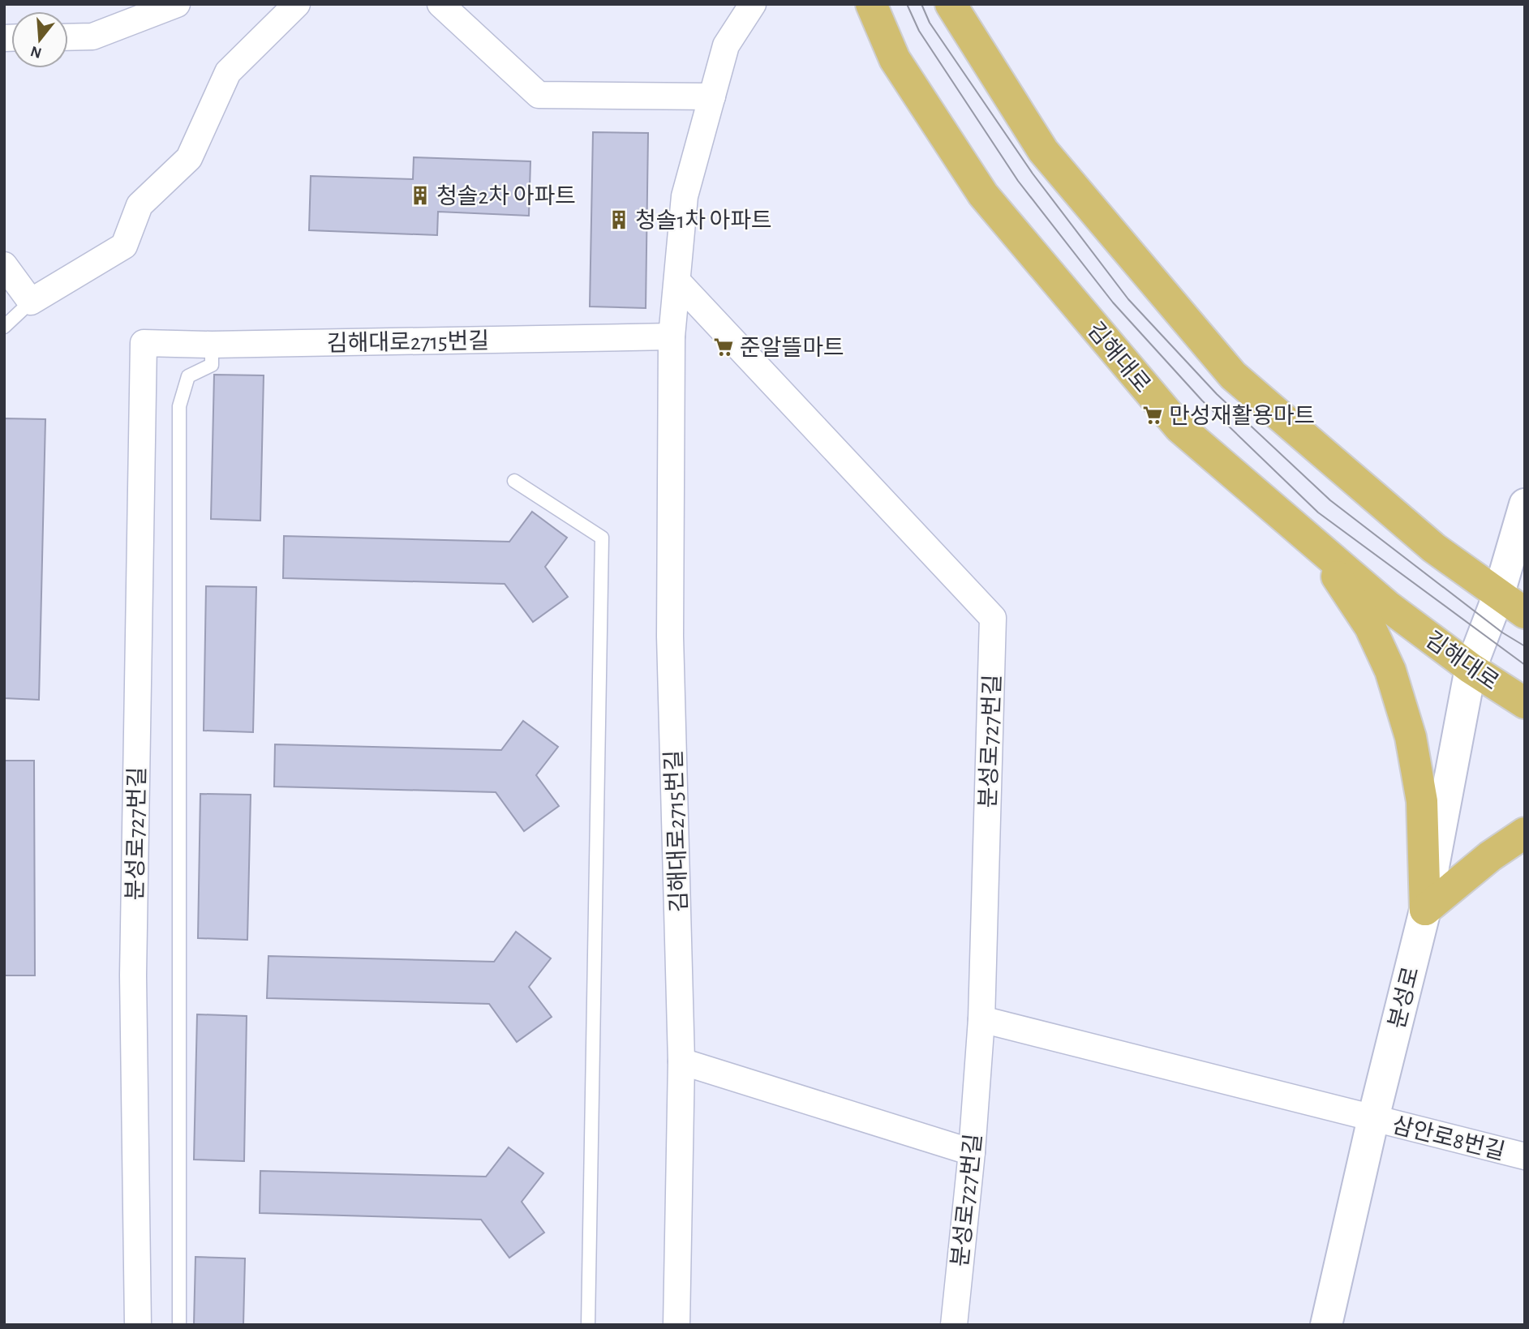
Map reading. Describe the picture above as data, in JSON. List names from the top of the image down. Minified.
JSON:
{"streets":{"main road":["김해대로","분성로"],"street":["김해대로2715번길","분성로727번길","삼안로8번길"]},"crossings":[["김해대로2715번길","분성로727번길"],["김해대로","분성로"],["분성로727번길","삼안로8번길"],["분성로","삼안로8번길"]],"places":{"building":["청솔2차 아파트","청솔1차 아파트"],"supermarket":["준알뜰마트","만성재활용마트"]},"north":"bottom"}
